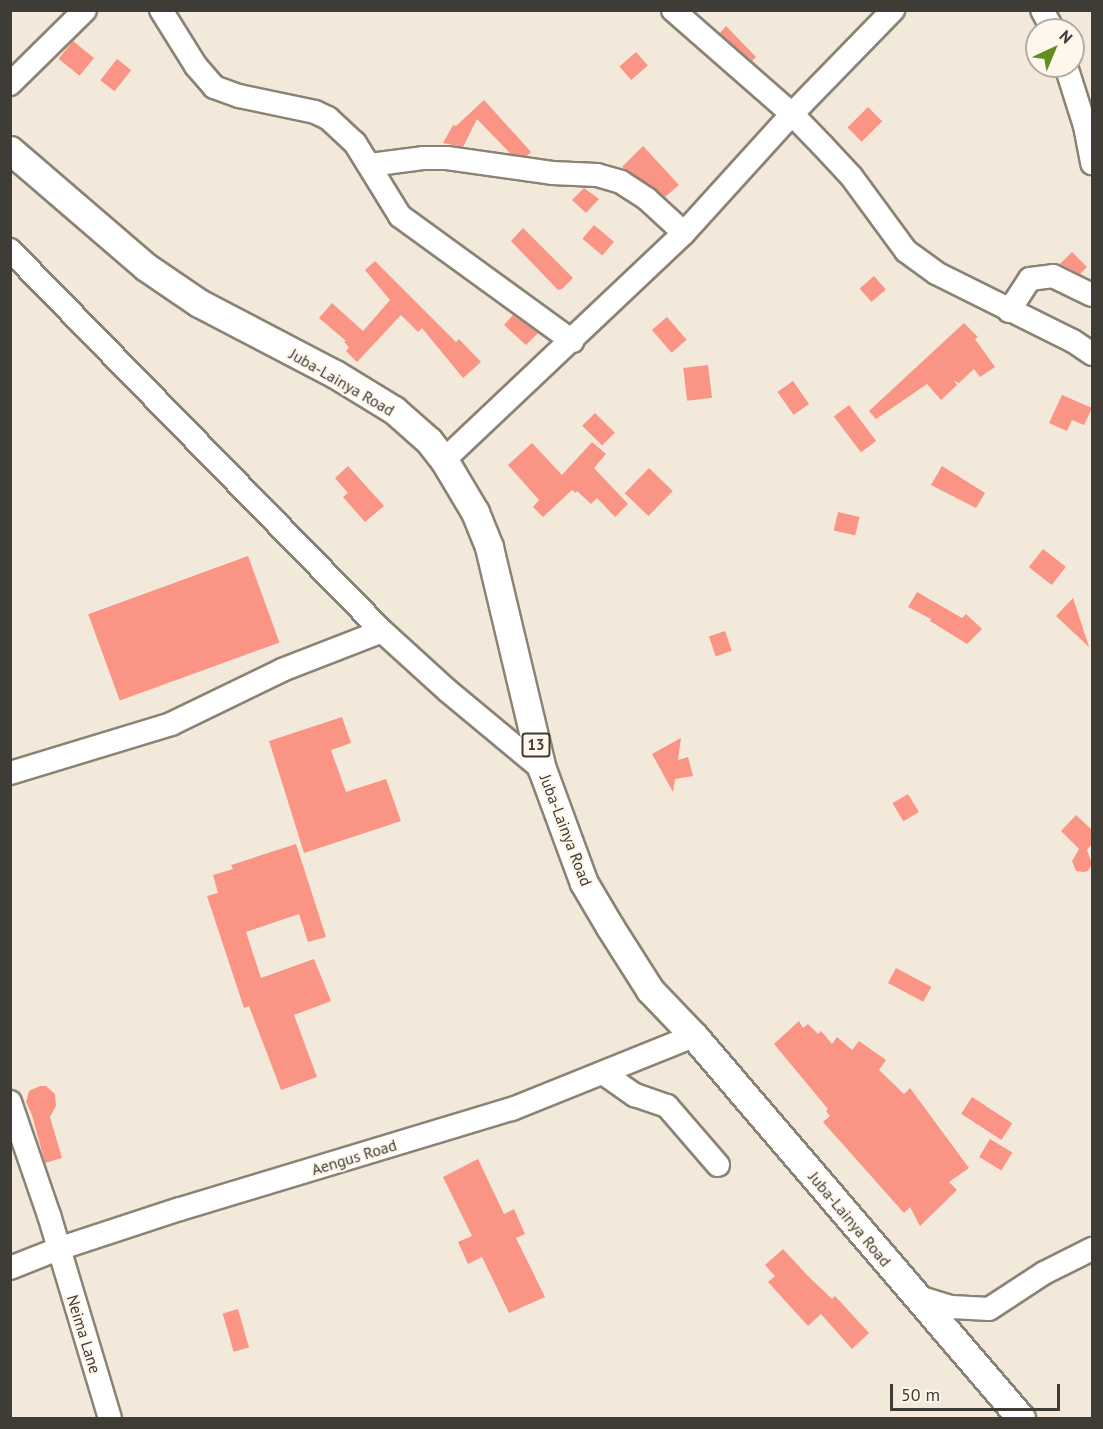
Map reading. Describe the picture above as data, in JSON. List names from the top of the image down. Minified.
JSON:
{"streets":{"main road":["Juba-Lainya Road","13"],"street":["Aengus Road","Neima Lane"]},"crossings":[["Juba-Lainya Road","Aengus Road"],["Aengus Road","Neima Lane"]],"scale_bar":"50 m","north":"top right"}
